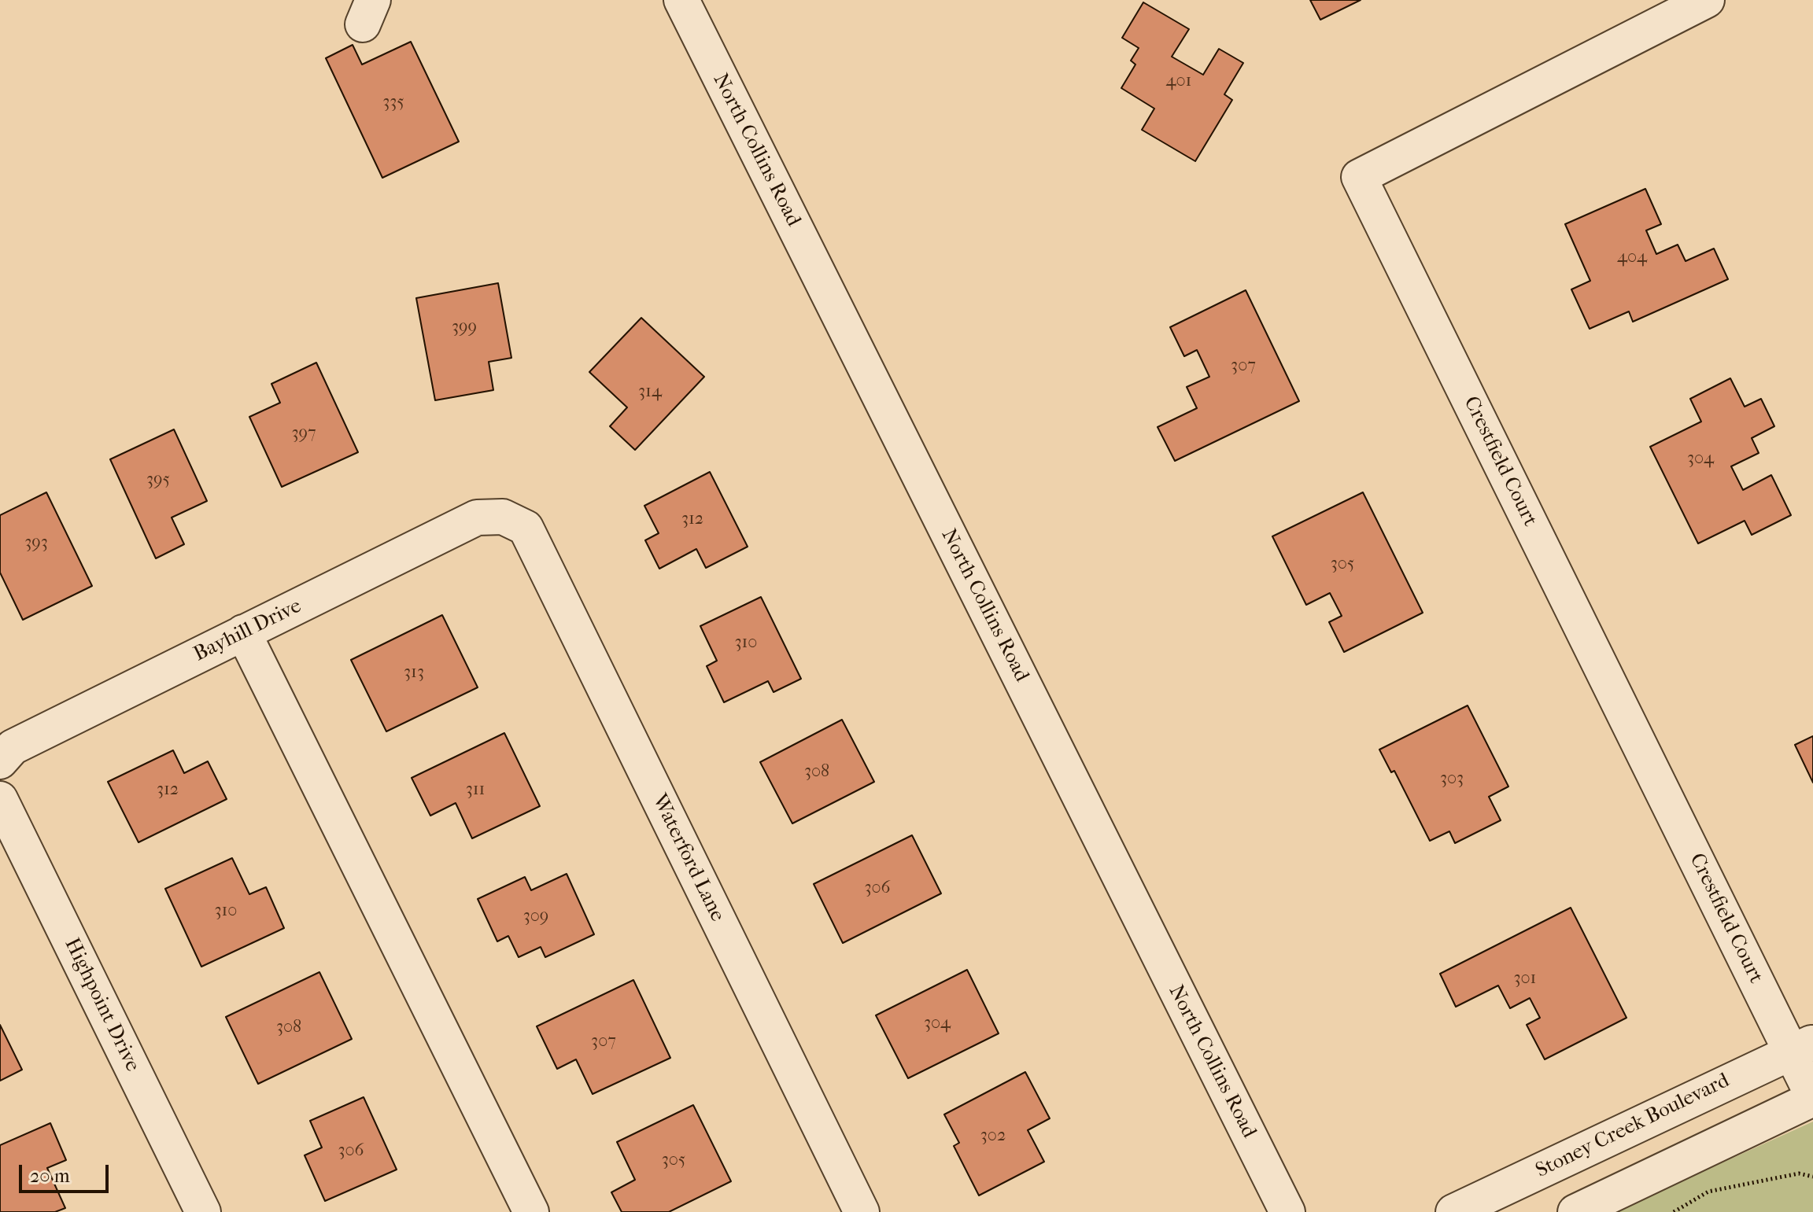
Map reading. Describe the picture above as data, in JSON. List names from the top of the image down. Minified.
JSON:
{"streets":{"street":["North Collins Road","Crestfield Court","Bayhill Drive","Waterford Lane","Highpoint Drive","Stoney Creek Boulevard"]},"crossings":[["Crestfield Court","Stoney Creek Boulevard"],["Bayhill Drive","Waterford Lane"]],"house_numbers":["401","335","404","399","307","314","397","304","395","312","393","305","310","313","308","303","312","311","306","310","309","301","304","308","307","302","306","305"],"scale_bar":"20 m"}
